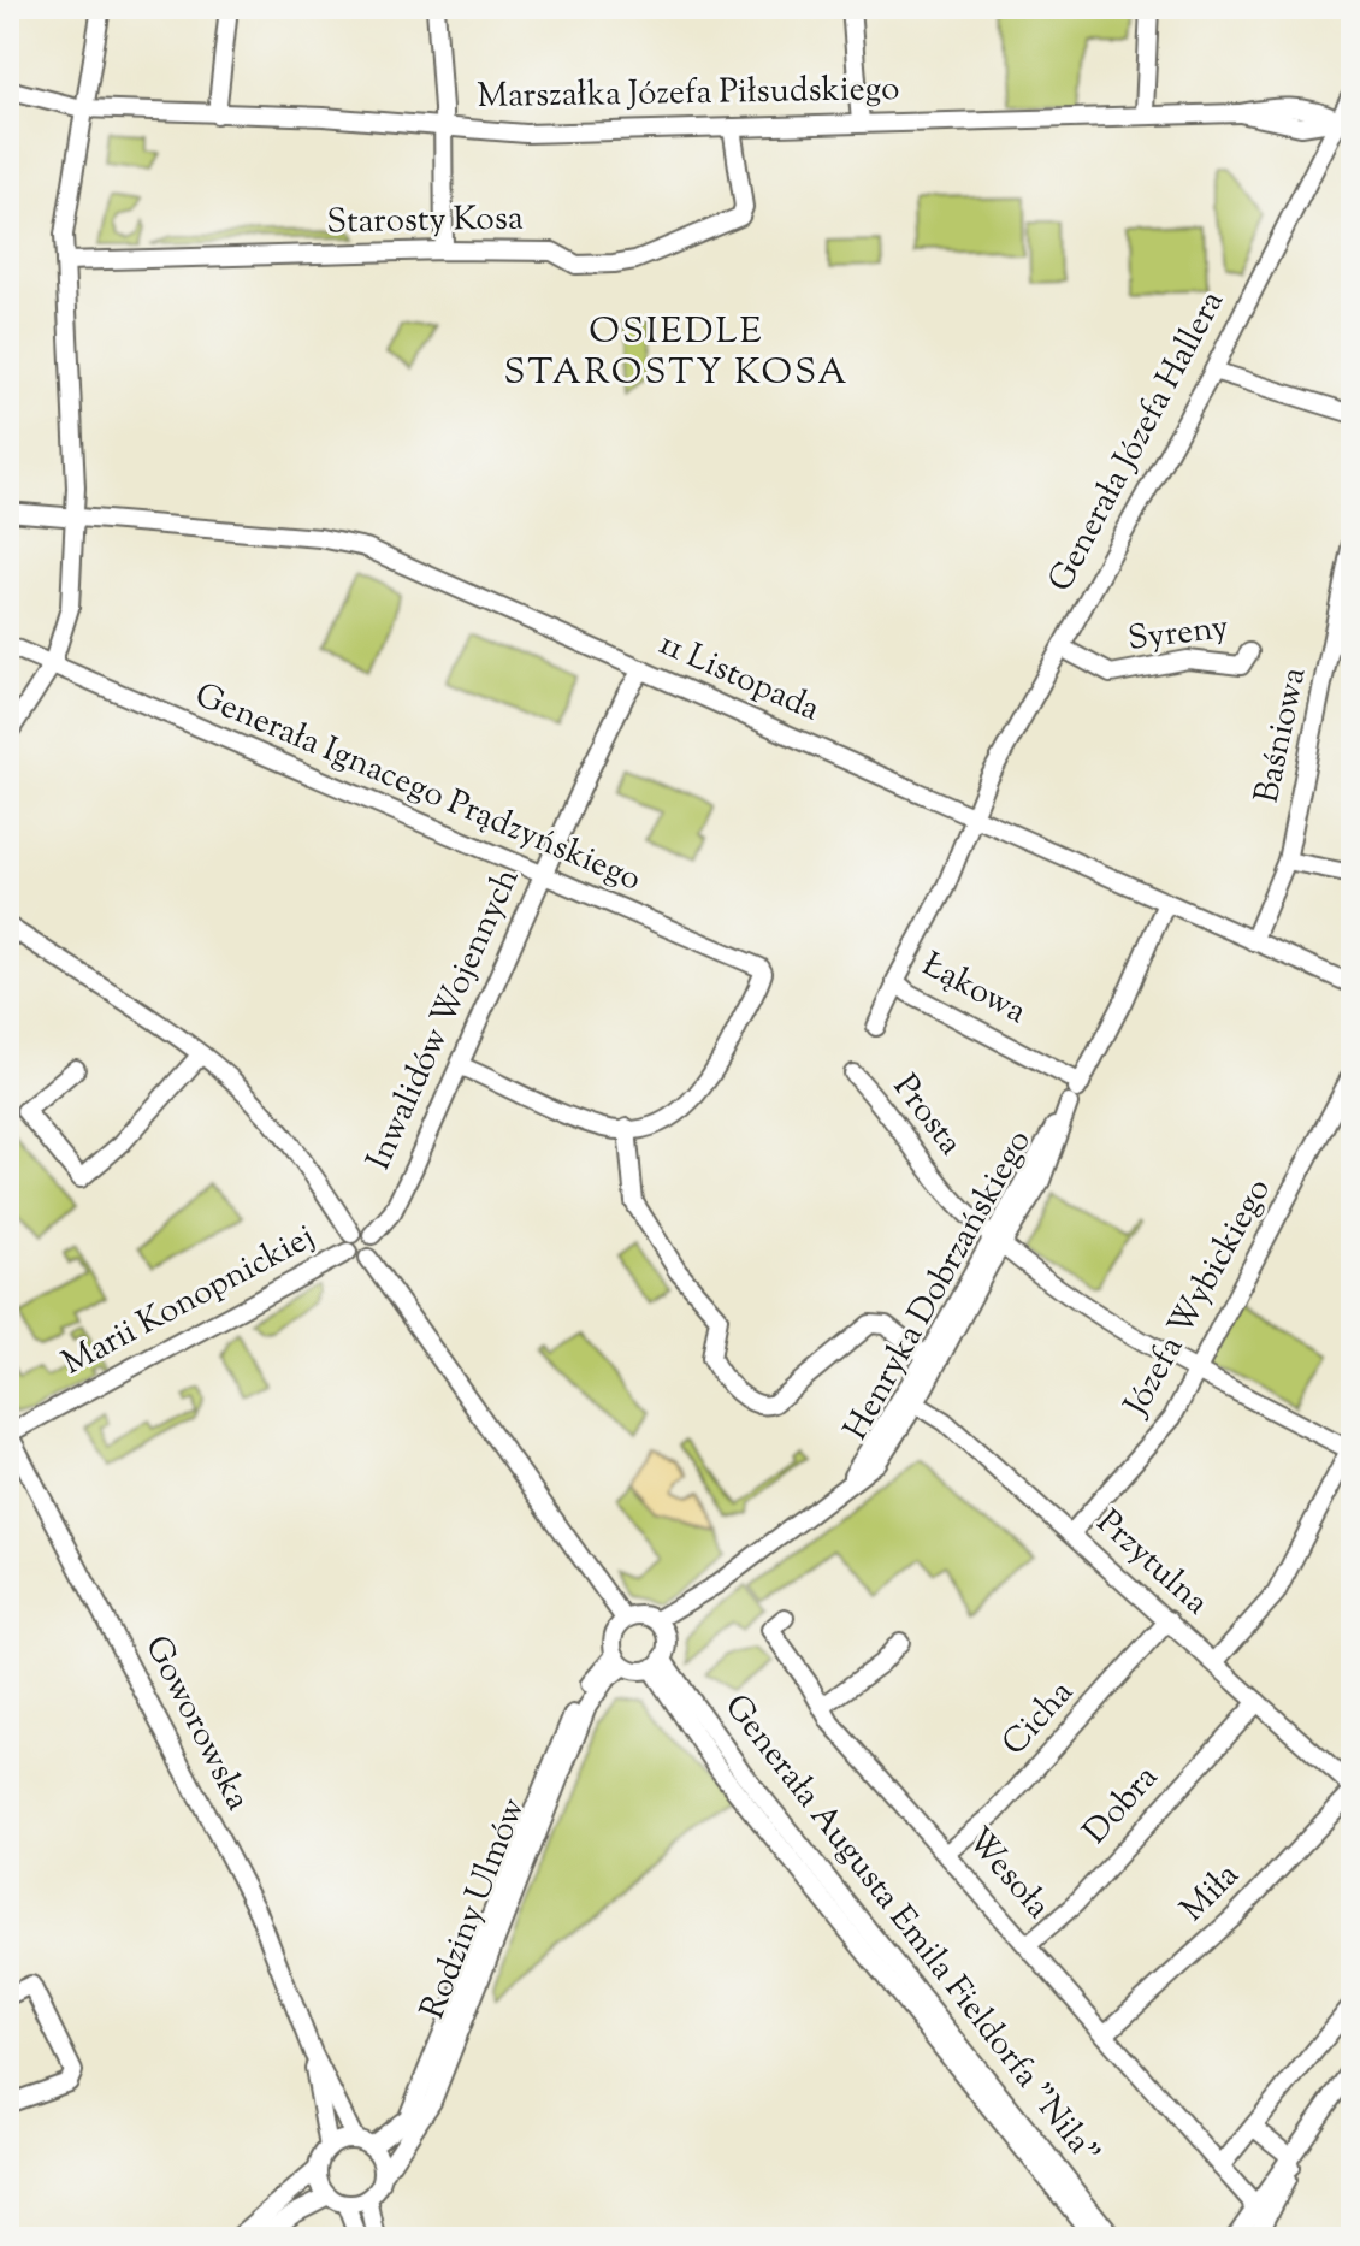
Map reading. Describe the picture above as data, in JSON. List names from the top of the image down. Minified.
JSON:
{"streets":{"street":["Marszałka Józefa Piłsudskiego","Starosty Kosa","Generała Józefa Hallera","Syreny","11 Listopada","Baśniowa","Generała Ignacego Prądzyńskiego","Łąkowa","Inwalidów Wojennych","Prosta","Henryka Dobrzańskiego","Józefa Wybickiego","Marii Konopnickiej","Przytulna","Cicha","Goworowska","Dobra","Wesoła","Miła","Rodziny Ulmów","Generała Augusta Emila Fieldorfa \"Nila\""]},"crossings":[["Marszałka Józefa Piłsudskiego","Starosty Kosa"],["Marszałka Józefa Piłsudskiego","Generała Józefa Hallera"],["Generała Józefa Hallera","Syreny"],["Generała Józefa Hallera","11 Listopada"],["Generała Józefa Hallera","Łąkowa"],["11 Listopada","Baśniowa"],["11 Listopada","Łąkowa"],["11 Listopada","Inwalidów Wojennych"],["11 Listopada","Henryka Dobrzańskiego"],["Generała Ignacego Prądzyńskiego","Inwalidów Wojennych"],["Łąkowa","Henryka Dobrzańskiego"],["Inwalidów Wojennych","Marii Konopnickiej"],["Prosta","Henryka Dobrzańskiego"],["Prosta","Józefa Wybickiego"],["Henryka Dobrzańskiego","Przytulna"],["Henryka Dobrzańskiego","Rodziny Ulmów"],["Henryka Dobrzańskiego","Generała Augusta Emila Fieldorfa \"Nila\""],["Józefa Wybickiego","Przytulna"],["Marii Konopnickiej","Goworowska"],["Przytulna","Cicha"],["Przytulna","Dobra"],["Przytulna","Miła"],["Cicha","Wesoła"],["Goworowska","Rodziny Ulmów"],["Dobra","Wesoła"],["Wesoła","Miła"],["Rodziny Ulmów","Generała Augusta Emila Fieldorfa \"Nila\""]],"districts":["OSIEDLE STAROSTY KOSA"]}
